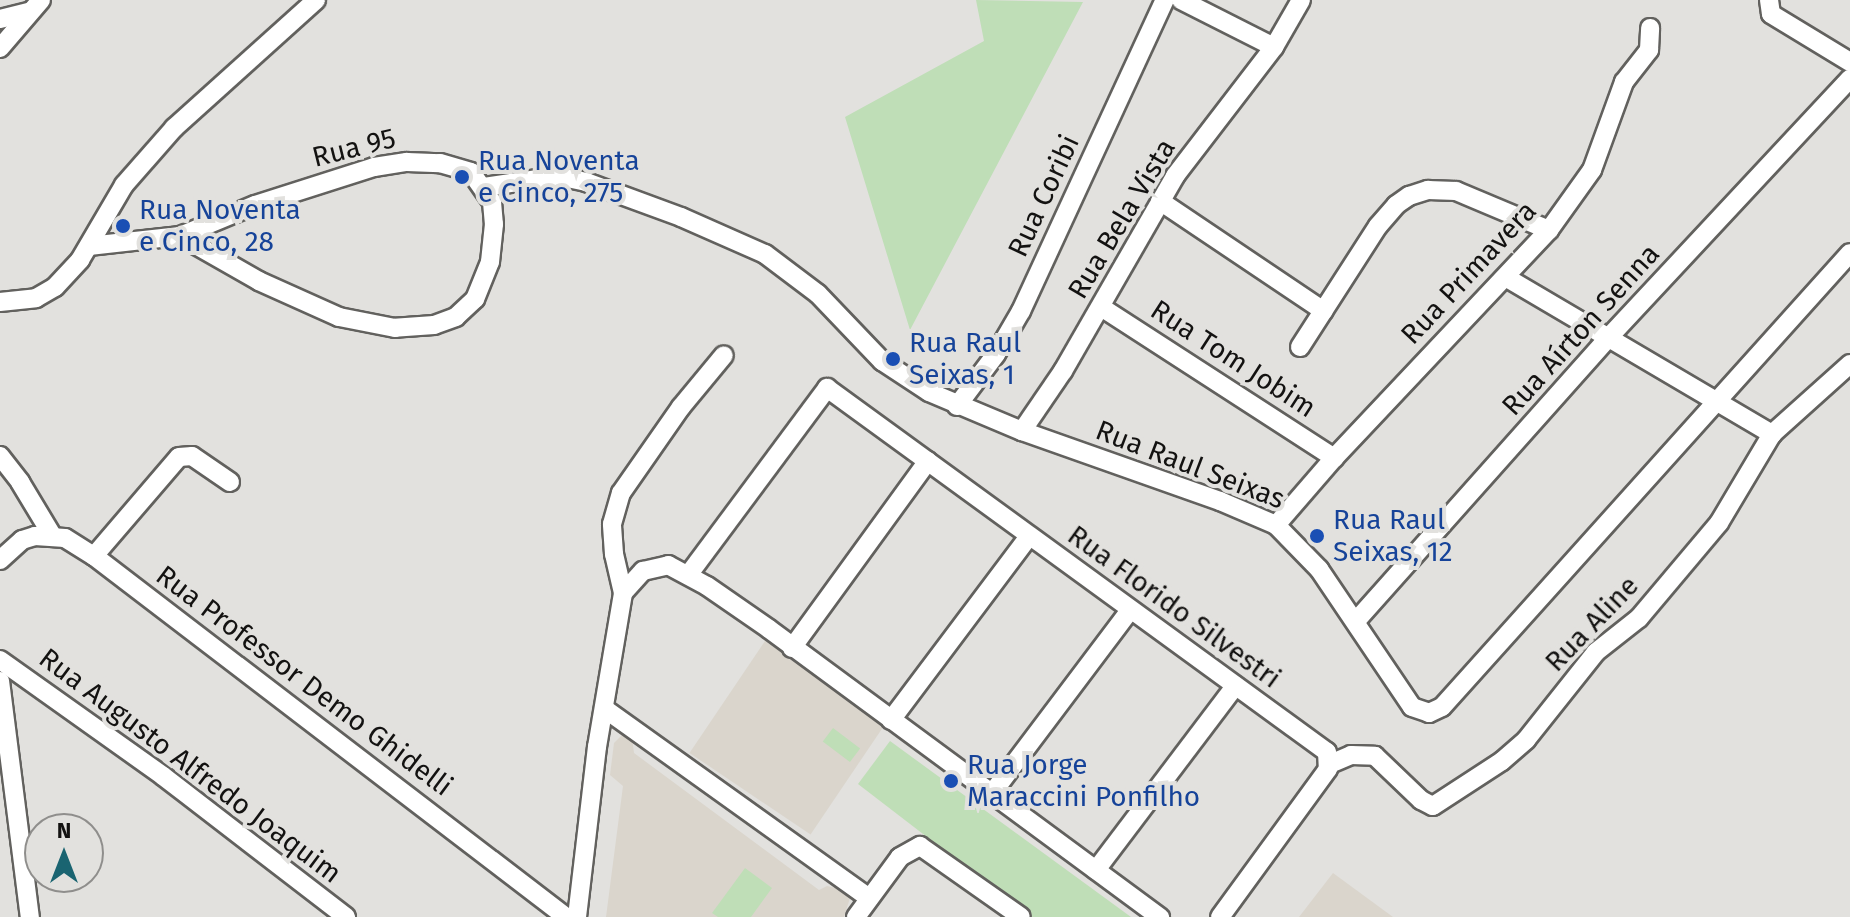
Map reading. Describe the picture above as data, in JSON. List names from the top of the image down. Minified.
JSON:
{"streets":{"street":["Rua 95","Rua Coribi","Rua Bela Vista","Rua Primavera","Rua Aírton Senna","Rua Tom Jobim","Rua Raul Seixas","Rua Florido Silvestri","Rua Aline","Rua Professor Demo Ghidelli","Rua Augusto Alfredo Joaquim"]},"crossings":[["Rua 95","Rua Raul Seixas"],["Rua Coribi","Rua Raul Seixas"],["Rua Bela Vista","Rua Tom Jobim"],["Rua Bela Vista","Rua Raul Seixas"],["Rua Primavera","Rua Tom Jobim"],["Rua Primavera","Rua Raul Seixas"],["Rua Aírton Senna","Rua Raul Seixas"],["Rua Florido Silvestri","Rua Aline"]],"places":["Rua Noventa e Cinco, 275","Rua Noventa e Cinco, 28","Rua Raul Seixas, 1","Rua Raul Seixas, 12","Rua Jorge Maraccini Ponfilho"],"north":"top"}
